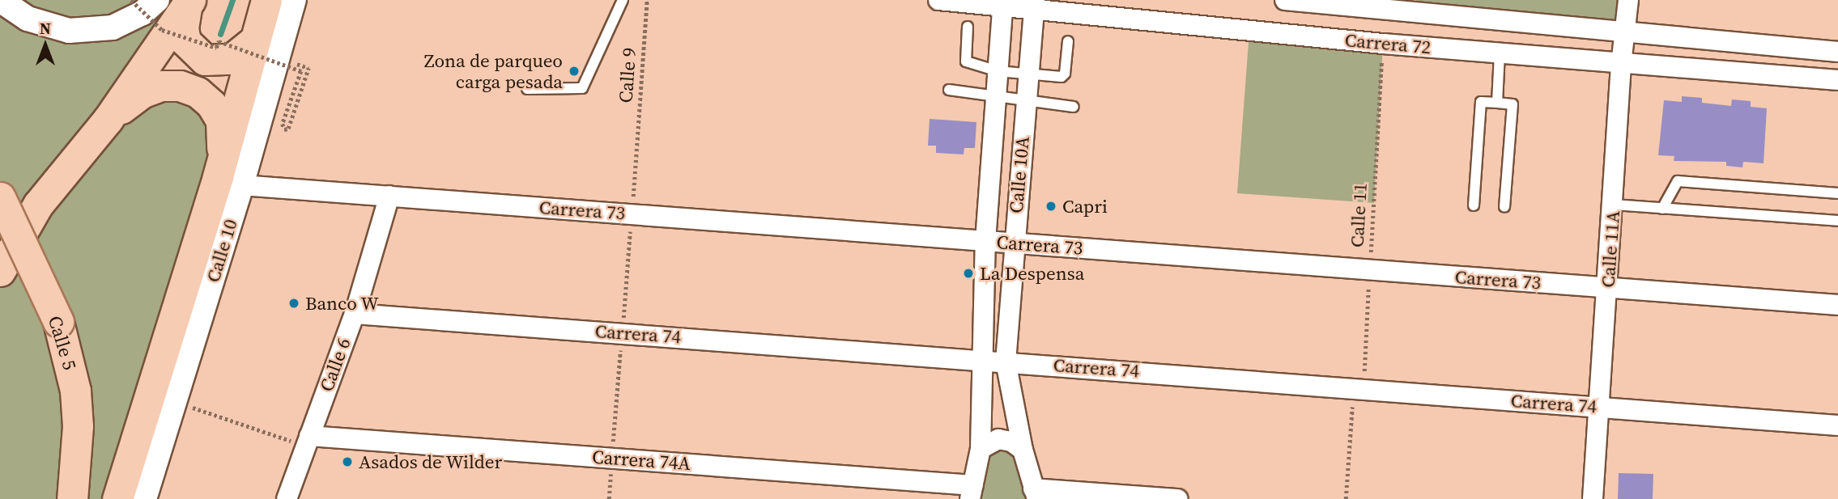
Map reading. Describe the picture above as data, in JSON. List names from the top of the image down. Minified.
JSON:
{"streets":{"main road":["Calle 10","Calle 5"],"street":["Carrera 72","Calle 10A","Carrera 73","Calle 11A","Carrera 74","Calle 6","Carrera 74A"],"path":["Calle 9","Calle 11"]},"crossings":[["Carrera 72","Calle 10A"],["Carrera 72","Calle 11"],["Carrera 72","Calle 11A"],["Calle 10A","Carrera 73"],["Calle 10A","Carrera 74"],["Calle 10A","Carrera 74A"],["Carrera 73","Calle 11"],["Carrera 73","Calle 11A"],["Carrera 73","Calle 10"],["Carrera 73","Calle 6"],["Calle 11","Carrera 74"],["Calle 11A","Carrera 74"],["Carrera 74","Calle 6"],["Calle 6","Carrera 74A"]],"places":["Zona de parqueo carga pesada","Capri","La Despensa","Banco W","Asados de Wilder"],"north":"top"}
